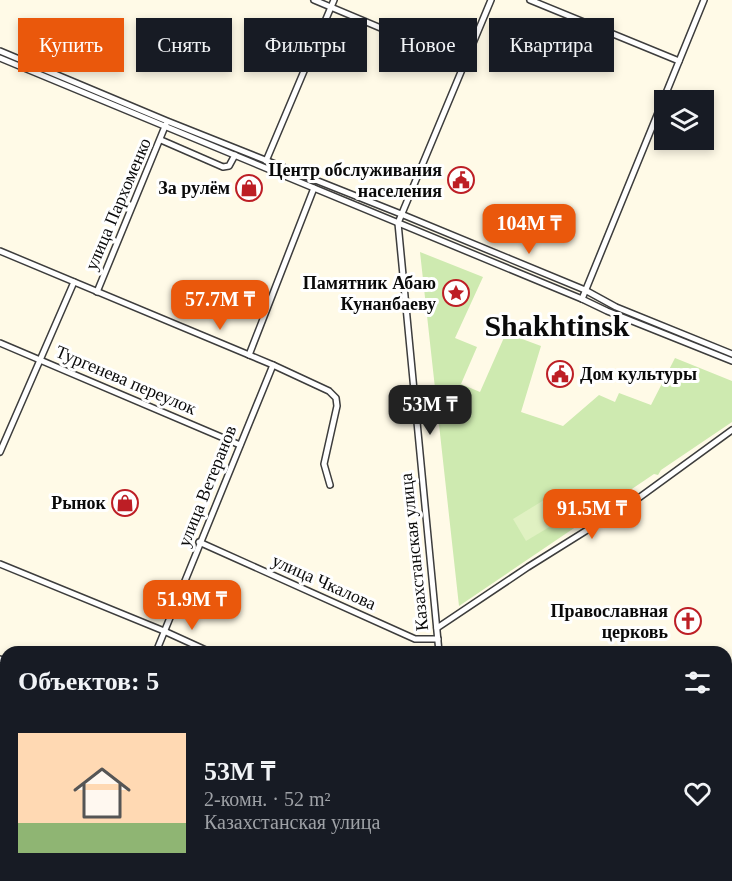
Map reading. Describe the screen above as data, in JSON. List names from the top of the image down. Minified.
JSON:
{"streets":{"street":["улица Пархоменко","Тургенева переулок","улица Ветеранов","Казахстанская улица","улица Чкалова"]},"crossings":[["улица Пархоменко","Тургенева переулок"],["Тургенева переулок","улица Ветеранов"],["улица Ветеранов","улица Чкалова"],["Казахстанская улица","улица Чкалова"]],"districts":["Shakhtinsk"],"places":{"public building":["Центр обслуживания населения","Дом культуры"],"shop":["За рулём","Рынок"],"place":["Памятник Абаю Кунанбаеву"],"church":["Православная церковь"]},"page":{"chip":["Купить","Снять","Фильтры","Новое","Квартира"],"price":["104M ₸","57.7M ₸","53M ₸","91.5M ₸","51.9M ₸"],"heading":"Объектов: 5","list":[{"name":"53M ₸","note":"2-комн. · 52 m² · Казахстанская улица"}]}}
